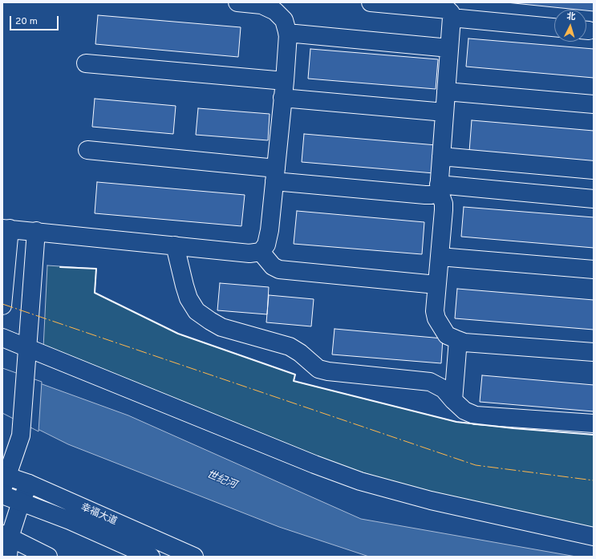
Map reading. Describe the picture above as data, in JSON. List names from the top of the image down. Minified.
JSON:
{"streets":{"street":["幸福大道"]},"water":["世纪河"],"scale_bar":"20 m","north":"top"}
